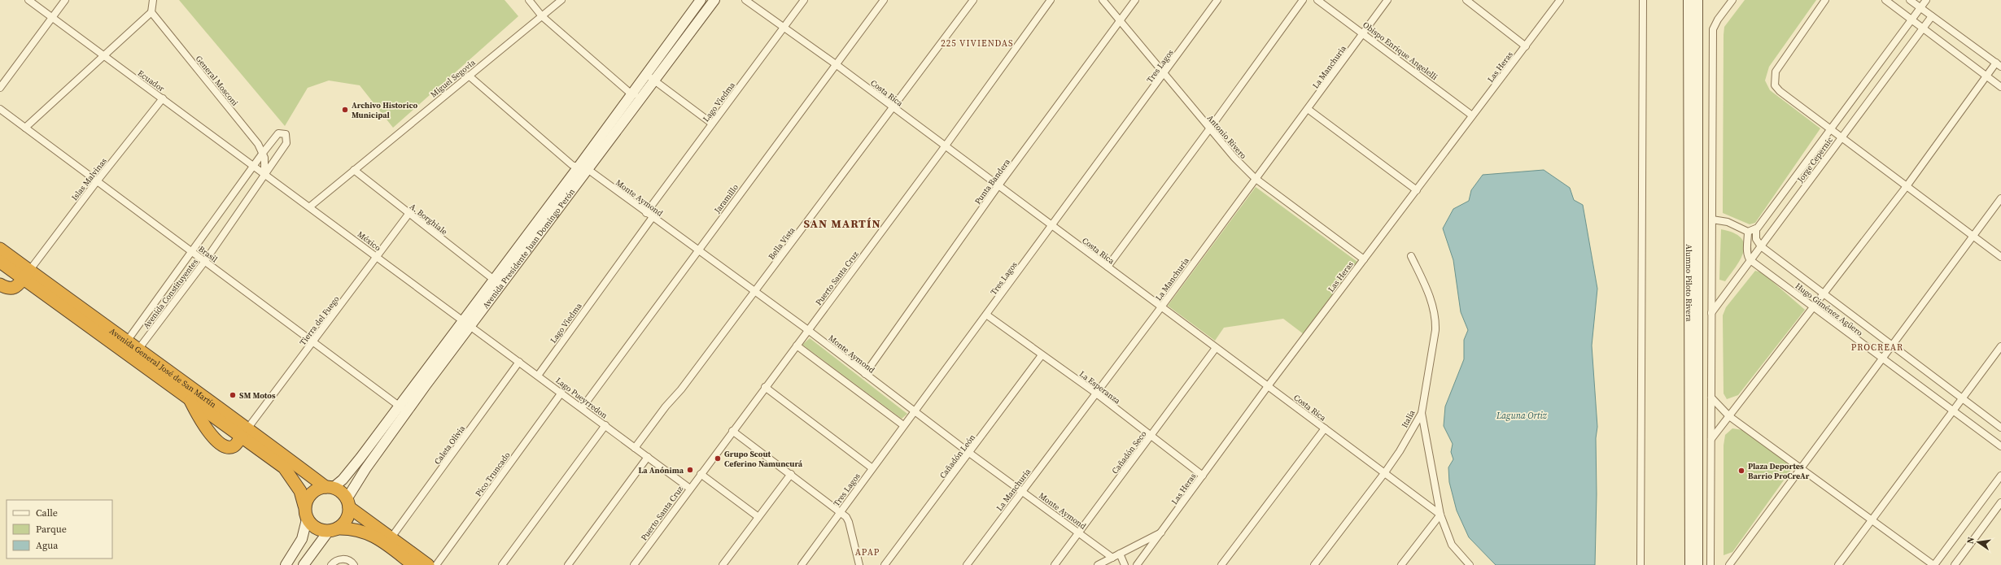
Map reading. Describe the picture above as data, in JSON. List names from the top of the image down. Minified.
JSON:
{"streets":{"highway":["Avenida General José de San Martín"],"main road":["Avenida Presidente Juan Domingo Perón","Alumno Piloto Rivera"],"street":["Obispo Enrique Angelelli","Tres Lagos","La Manchuria","Las Heras","Miguel Segovia","Ecuador","General Mosconi","Costa Rica","Lago Viedma","Antonio Rivero","Jorge Cepernic","Islas Malvinas","Punta Bandera","Monte Aymond","Jaramillo","A. Borghiale","México","Bella Vista","Brasil","Puerto Santa Cruz","Avenida Constituyentes","Hugo Giménez Agüero","Tierra del Fuego","La Esperanza","Lago Pueyrredon","Italia","Caleta Olivia","Cañadón Seco","Cañadón León","Pico Truncado"]},"crossings":[["Obispo Enrique Angelelli","La Manchuria"],["Obispo Enrique Angelelli","Las Heras"],["Tres Lagos","Costa Rica"],["Tres Lagos","Antonio Rivero"],["Tres Lagos","Monte Aymond"],["Tres Lagos","La Esperanza"],["La Manchuria","Costa Rica"],["La Manchuria","Antonio Rivero"],["La Manchuria","Monte Aymond"],["La Manchuria","La Esperanza"],["Las Heras","Costa Rica"],["Las Heras","Antonio Rivero"],["Las Heras","La Esperanza"],["Miguel Segovia","Monte Aymond"],["Miguel Segovia","A. Borghiale"],["Miguel Segovia","México"],["Ecuador","Islas Malvinas"],["Ecuador","México"],["Ecuador","Avenida Constituyentes"],["General Mosconi","Avenida Constituyentes"],["Costa Rica","Lago Viedma"],["Costa Rica","Punta Bandera"],["Costa Rica","Jaramillo"],["Costa Rica","Bella Vista"],["Costa Rica","Puerto Santa Cruz"],["Costa Rica","Italia"],["Costa Rica","Cañadón Seco"],["Lago Viedma","Monte Aymond"],["Lago Viedma","Lago Pueyrredon"],["Antonio Rivero","Punta Bandera"],["Jorge Cepernic","Hugo Giménez Agüero"],["Islas Malvinas","Brasil"],["Islas Malvinas","Avenida General José de San Martín"],["Punta Bandera","Monte Aymond"],["Monte Aymond","Jaramillo"],["Monte Aymond","Bella Vista"],["Monte Aymond","Avenida Presidente Juan Domingo Perón"],["Monte Aymond","Puerto Santa Cruz"],["Monte Aymond","Cañadón Seco"],["Monte Aymond","Cañadón León"],["Jaramillo","Lago Pueyrredon"],["A. Borghiale","Avenida Presidente Juan Domingo Perón"],["A. Borghiale","Tierra del Fuego"],["México","Avenida Presidente Juan Domingo Perón"],["México","Avenida Constituyentes"],["México","Tierra del Fuego"],["México","Lago Pueyrredon"],["Bella Vista","Lago Pueyrredon"],["Avenida Presidente Juan Domingo Perón","Brasil"],["Avenida Presidente Juan Domingo Perón","Avenida General José de San Martín"],["Avenida Presidente Juan Domingo Perón","Lago Pueyrredon"],["Brasil","Avenida Constituyentes"],["Brasil","Tierra del Fuego"],["Puerto Santa Cruz","Lago Pueyrredon"],["Avenida Constituyentes","Avenida General José de San Martín"],["Tierra del Fuego","Avenida General José de San Martín"],["Avenida General José de San Martín","Caleta Olivia"],["La Esperanza","Cañadón Seco"],["La Esperanza","Cañadón León"],["Lago Pueyrredon","Caleta Olivia"],["Lago Pueyrredon","Pico Truncado"]],"districts":["225 VIVIENDAS","SAN MARTÍN","PROCREAR","APAP"],"water":["Laguna Ortiz"],"places":["Archivo Historico Municipal","SM Motos","Grupo Scout Ceferino Namuncurá","La Anónima","Plaza Deportes Barrio ProCreAr"],"legend":["Calle","Parque","Agua"],"north":"left"}
